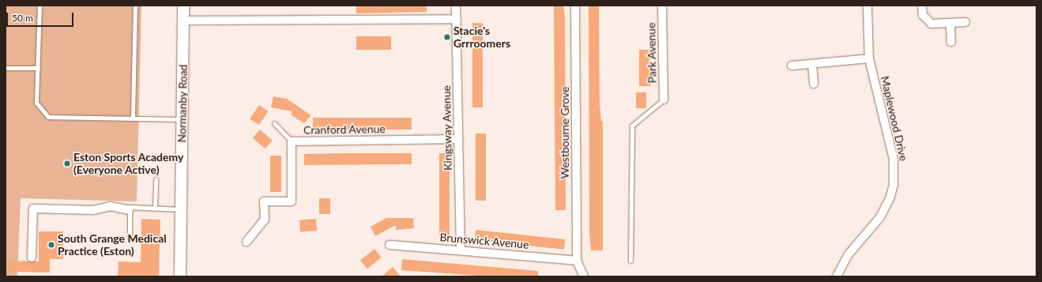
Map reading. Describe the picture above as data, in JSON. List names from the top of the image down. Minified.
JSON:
{"streets":{"street":["Park Avenue","Normanby Road","Maplewood Drive","Kingsway Avenue","Cranford Avenue","Westbourne Grove","Brunswick Avenue"]},"crossings":[["Kingsway Avenue","Cranford Avenue"],["Kingsway Avenue","Brunswick Avenue"],["Westbourne Grove","Brunswick Avenue"]],"places":["Stacie's Grrroomers","Eston Sports Academy (Everyone Active)","South Grange Medical Practice (Eston)"],"scale_bar":"50 m"}
